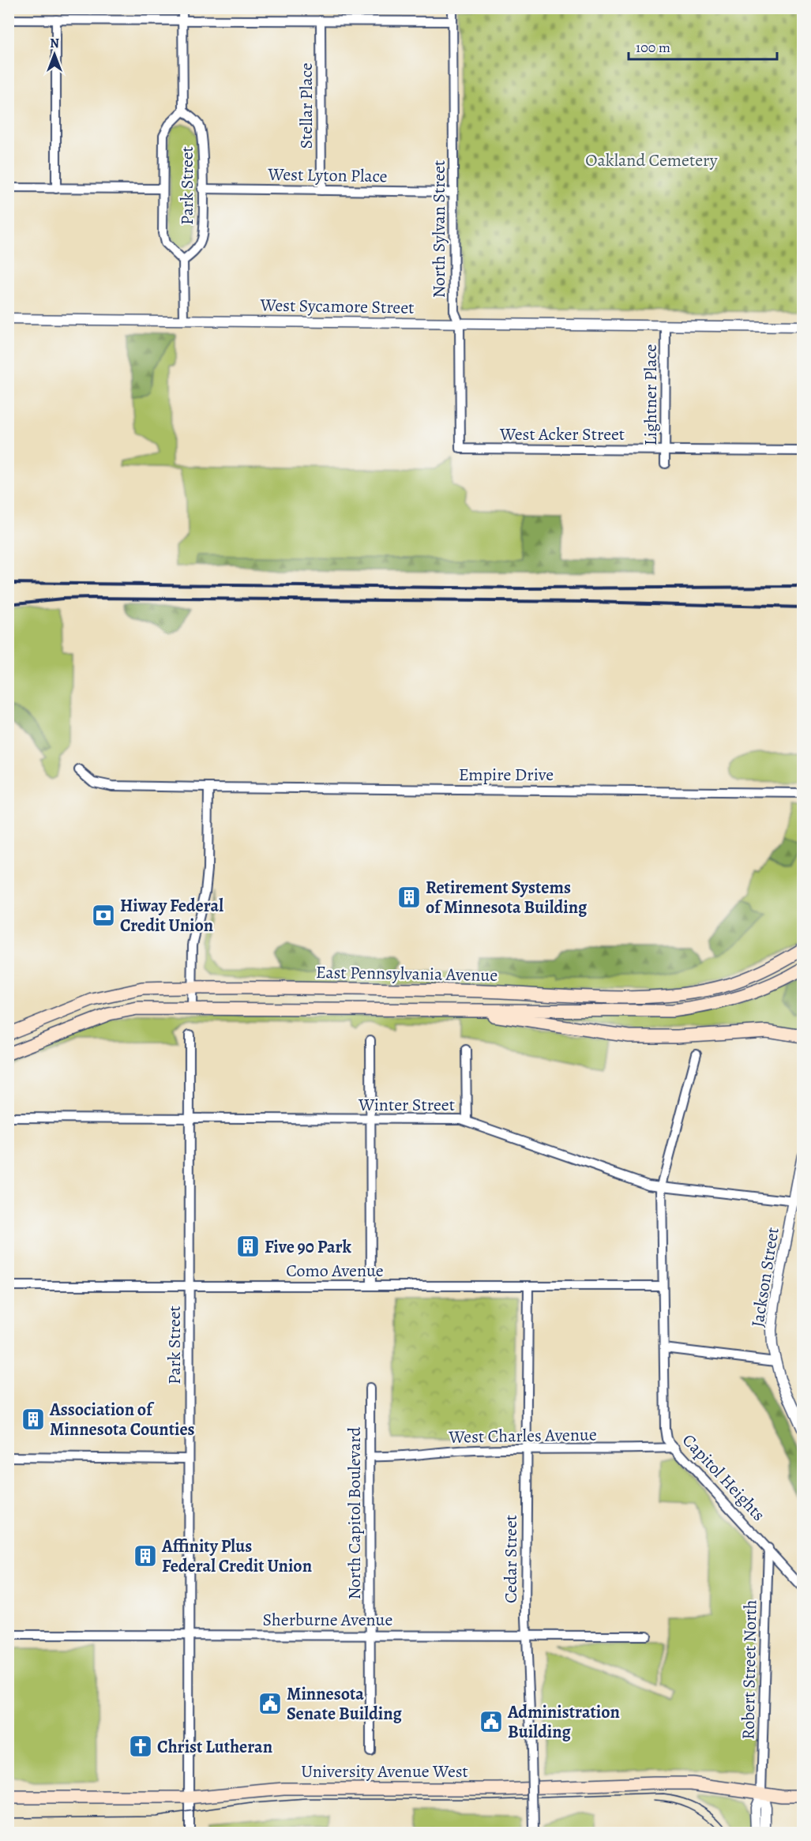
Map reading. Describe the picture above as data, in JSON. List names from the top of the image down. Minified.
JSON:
{"streets":{"main road":["East Pennsylvania Avenue","University Avenue West"],"street":["Stellar Place","West Lyton Place","Park Street","North Sylvan Street","West Sycamore Street","Lightner Place","West Acker Street","Empire Drive","Winter Street","Como Avenue","Jackson Street","West Charles Avenue","Capitol Heights","North Capitol Boulevard","Cedar Street","Sherburne Avenue","Robert Street North"]},"crossings":[["Stellar Place","West Lyton Place"],["West Lyton Place","Park Street"],["West Lyton Place","North Sylvan Street"],["Park Street","Winter Street"],["Park Street","Como Avenue"],["Park Street","Sherburne Avenue"],["Park Street","University Avenue West"],["North Sylvan Street","West Sycamore Street"],["North Sylvan Street","West Acker Street"],["West Sycamore Street","Lightner Place"],["Lightner Place","West Acker Street"],["Winter Street","Jackson Street"],["Winter Street","Capitol Heights"],["Como Avenue","Capitol Heights"],["Como Avenue","Cedar Street"],["West Charles Avenue","Capitol Heights"],["West Charles Avenue","North Capitol Boulevard"],["West Charles Avenue","Cedar Street"],["Capitol Heights","Robert Street North"],["North Capitol Boulevard","Sherburne Avenue"],["Cedar Street","Sherburne Avenue"],["Robert Street North","University Avenue West"]],"parks":["Oakland Cemetery"],"places":{"building":["Retirement Systems of Minnesota Building","Five 90 Park","Association of Minnesota Counties","Affinity Plus Federal Credit Union"],"bank":["Hiway Federal Credit Union"],"public building":["Minnesota Senate Building","Administration Building"],"church":["Christ Lutheran"]},"scale_bar":"100 m","north":"top"}
